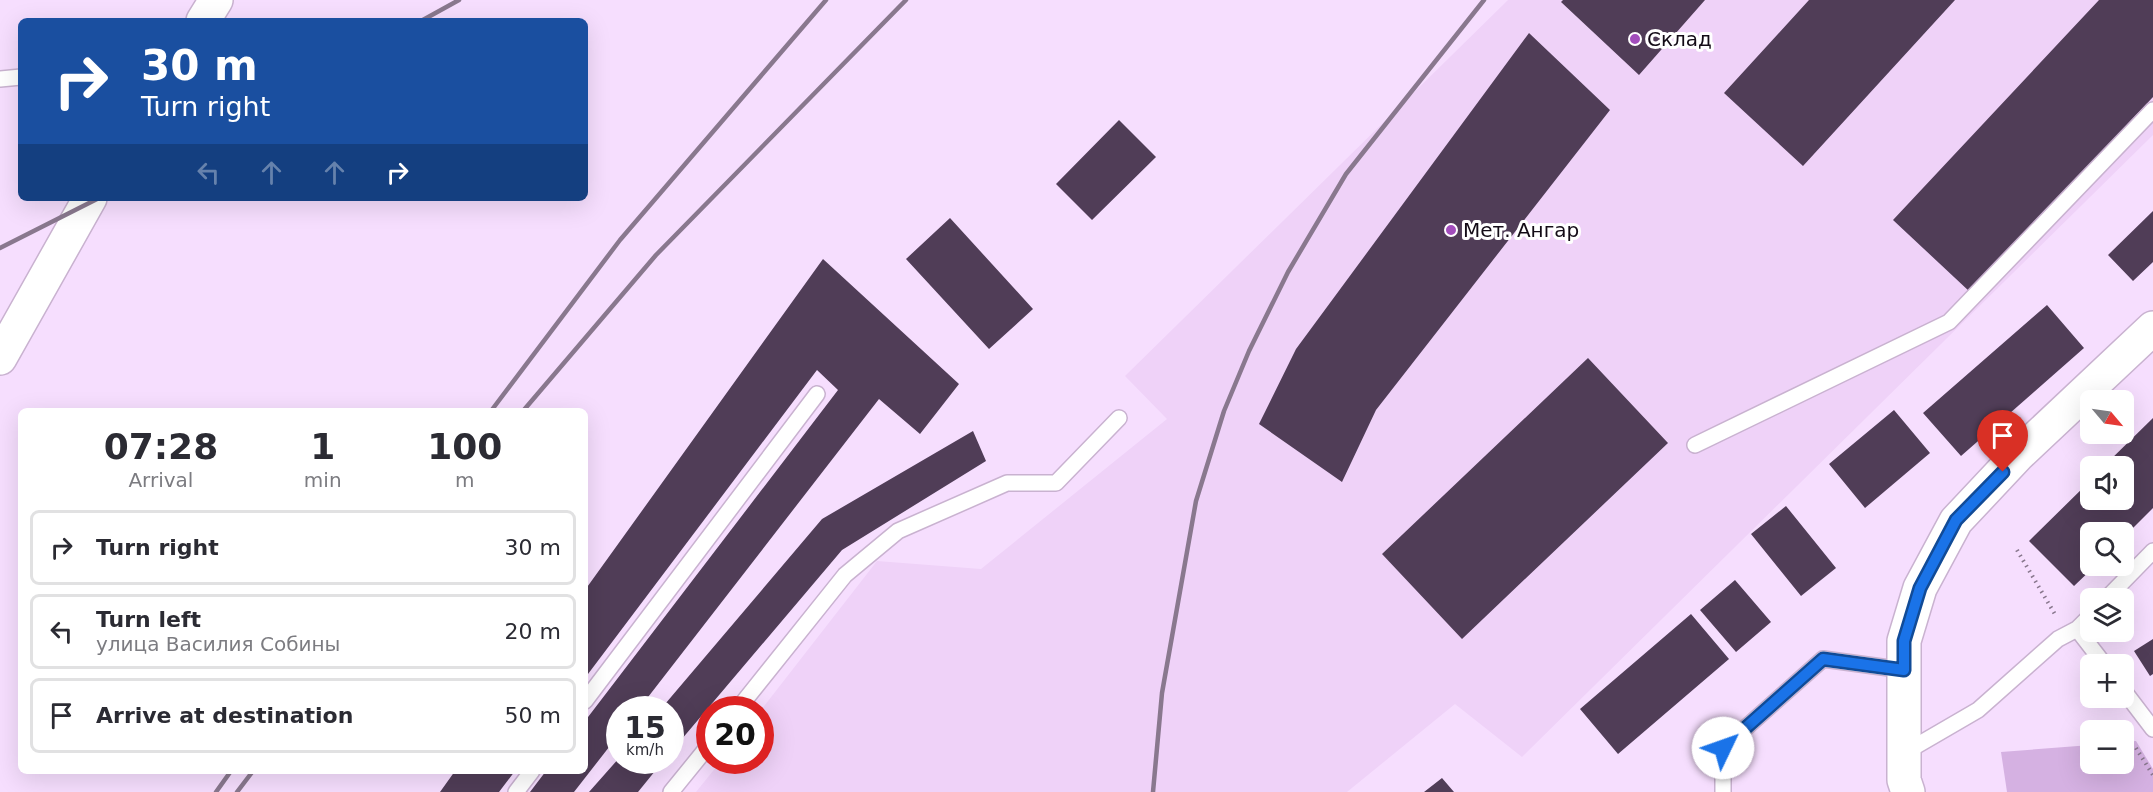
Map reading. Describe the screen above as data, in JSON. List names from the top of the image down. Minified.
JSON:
{"places":["Склад","Мет. Ангар"],"north":"bottom right","page":{"turn":["30 m","Turn right"],"map_buttons":["+","−"],"eta":["07:28","Arrival","1","min","100","m"],"list":[{"name":"Turn right","value":"30 m"},{"name":"Turn left","note":"улица Василия Собины","value":"20 m"},{"name":"Arrive at destination","value":"50 m"}],"speed":"15 km/h","limit":"20"}}
